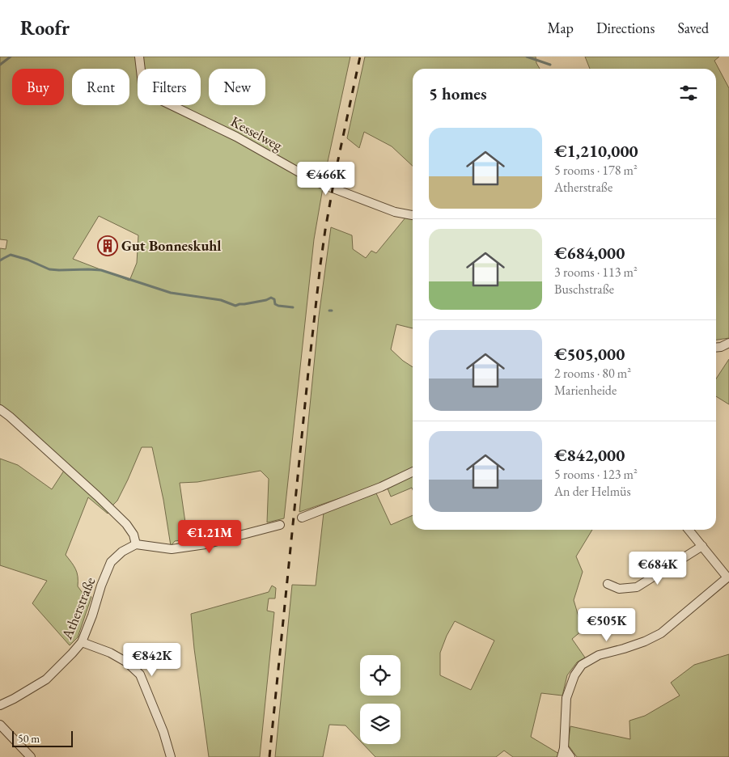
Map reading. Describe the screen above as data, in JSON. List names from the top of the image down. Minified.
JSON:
{"streets":{"street":["Kesselweg","Atherstraße"]},"places":{"building":["Gut Bonneskuhl"]},"scale_bar":"50 m","page":{"header":"Roofr","nav":["Map","Directions","Saved"],"chip":["Buy","Rent","Filters","New"],"heading":"5 homes","list":[{"name":"€1,210,000","note":"5 rooms · 178 m² · Atherstraße"},{"name":"€684,000","note":"3 rooms · 113 m² · Buschstraße"},{"name":"€505,000","note":"2 rooms · 80 m² · Marienheide"},{"name":"€842,000","note":"5 rooms · 123 m² · An der Helmüs"}],"price":["€466K","€1.21M","€684K","€505K","€842K"],"scale":"50 m"}}
